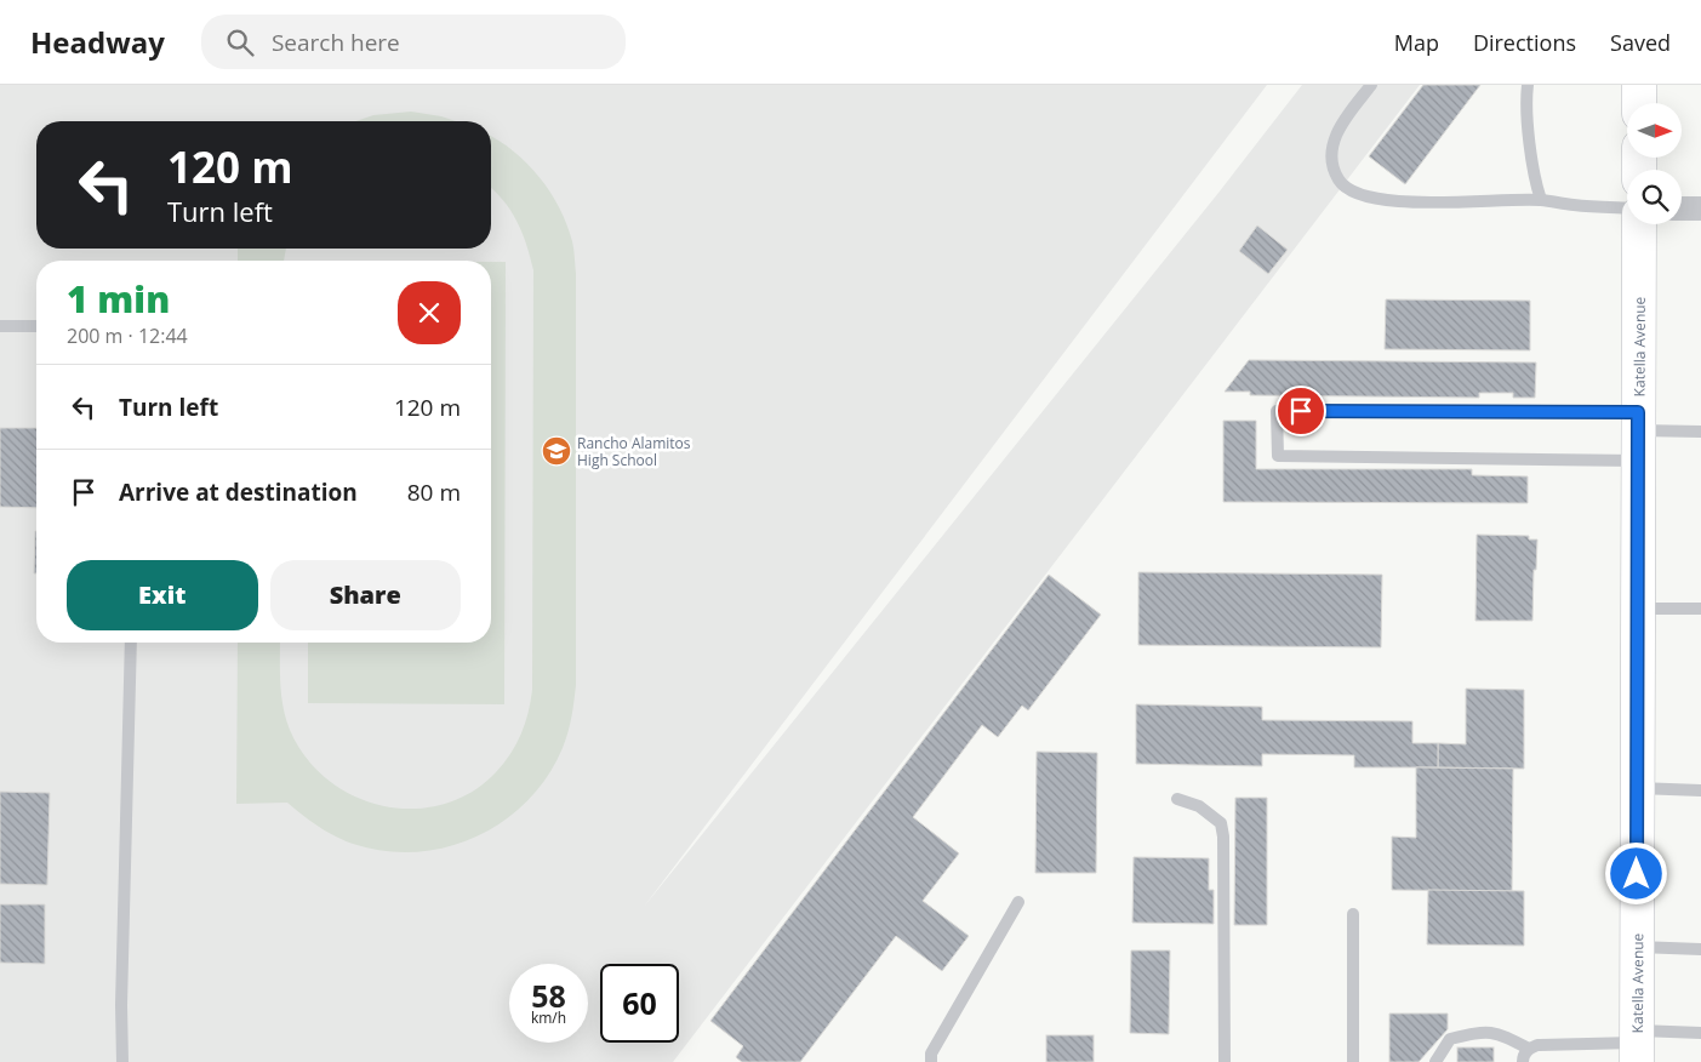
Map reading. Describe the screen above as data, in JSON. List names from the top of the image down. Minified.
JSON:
{"streets":{"main road":["Katella Avenue"]},"places":{"school or university":["Rancho Alamitos High School"]},"north":"right","page":{"header":"Headway","search":"Search here","nav":["Map","Directions","Saved"],"turn":["120 m","Turn left"],"heading":["1 min","200 m · 12:44"],"list":[{"name":"Turn left","value":"120 m"},{"name":"Arrive at destination","value":"80 m"}],"buttons":["Exit","Share"],"speed":"58 km/h","limit":"60"}}
